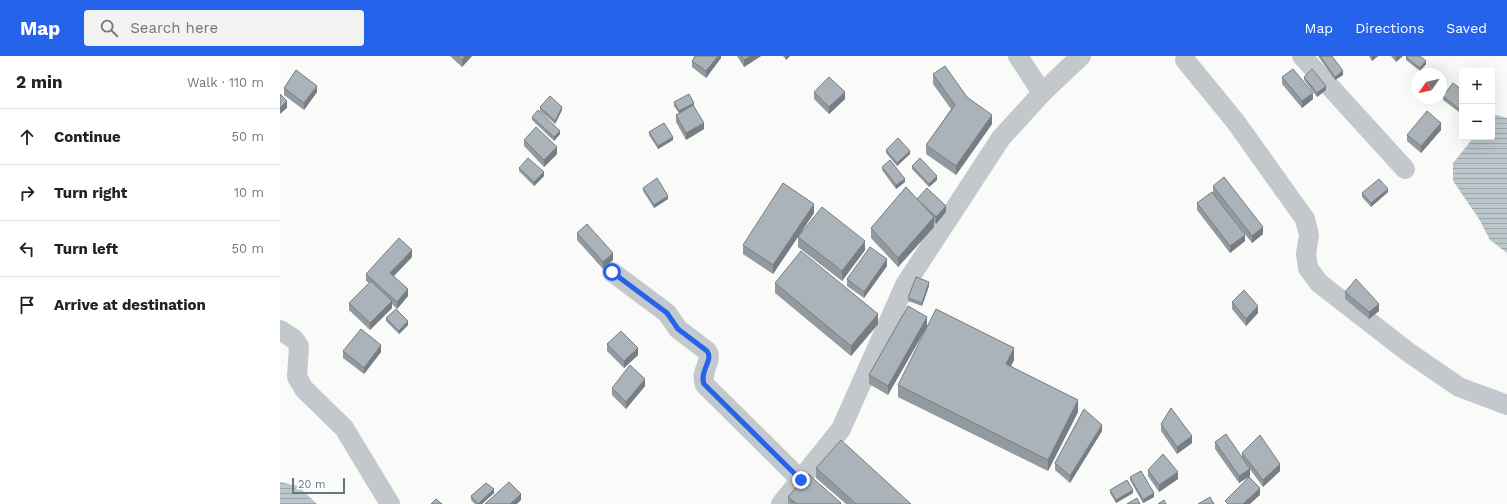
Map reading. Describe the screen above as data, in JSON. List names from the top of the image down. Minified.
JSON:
{"scale_bar":"20 m","north":"bottom left","page":{"header":"Map","search":"Search here","nav":["Map","Directions","Saved"],"heading":["2 min","Walk · 110 m"],"map_buttons":["+","−"],"list":[["Continue","50 m"],["Turn right","10 m"],["Turn left","50 m"],"Arrive at destination"],"scale":"20 m"}}
